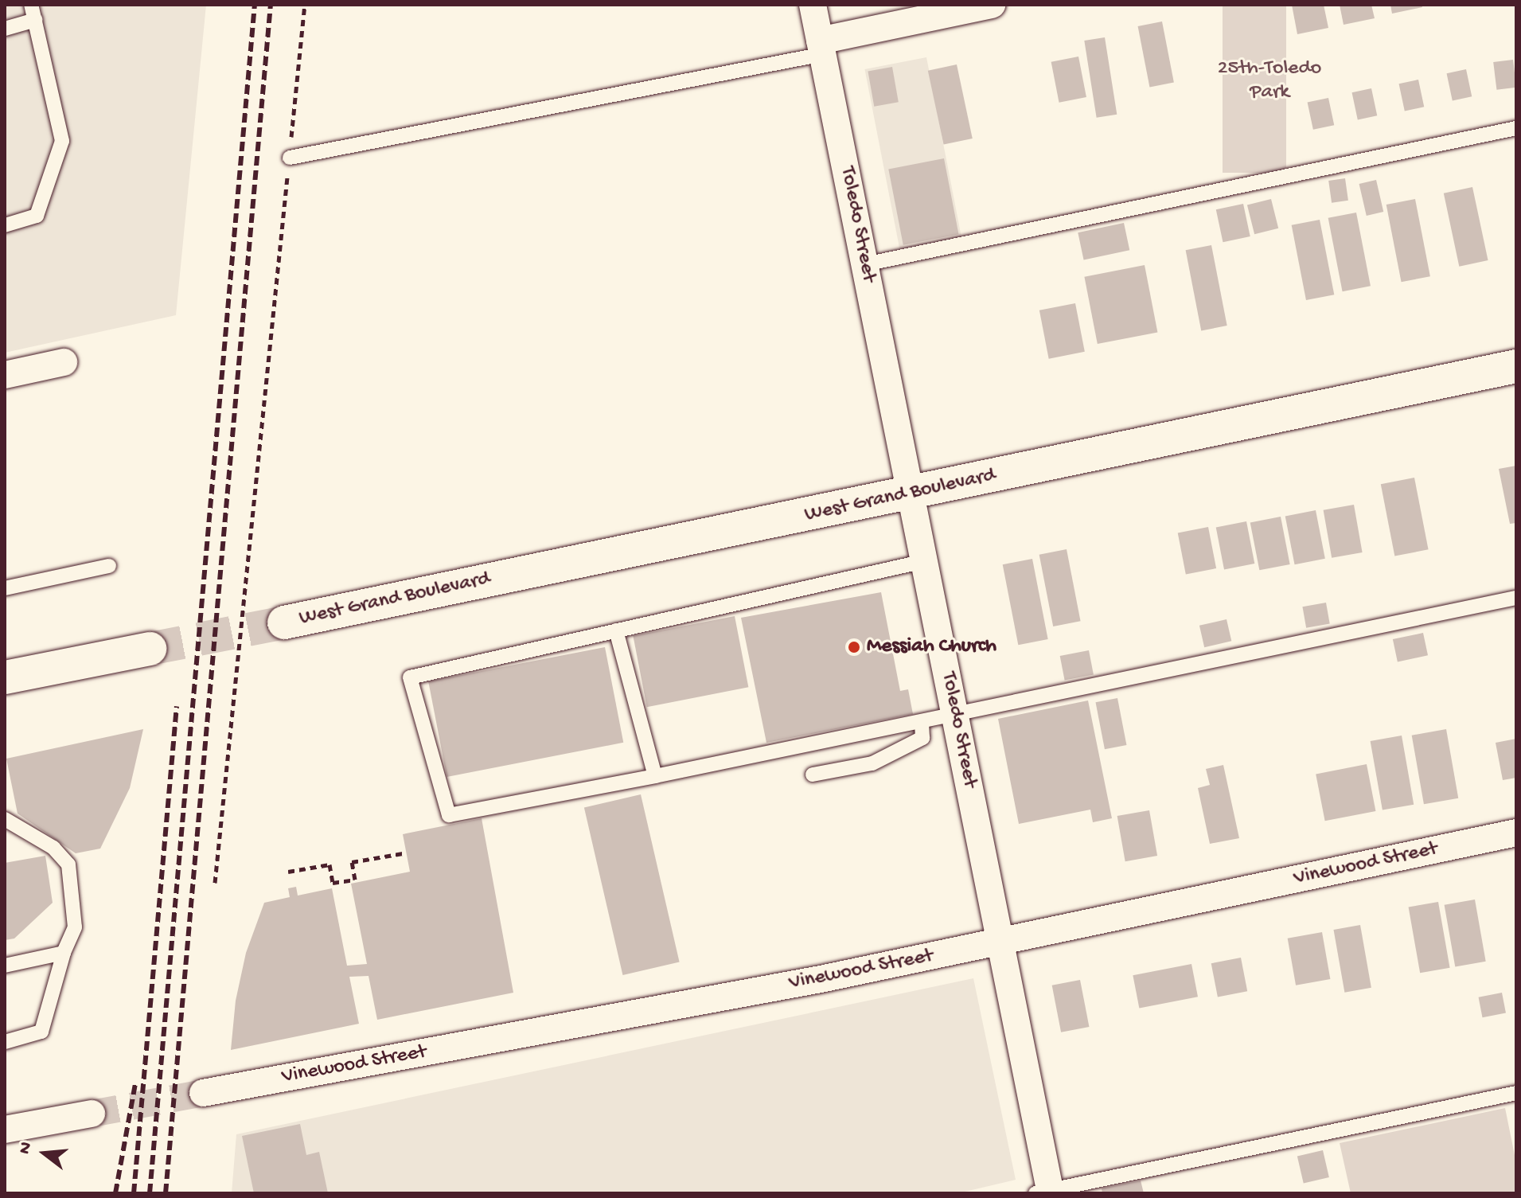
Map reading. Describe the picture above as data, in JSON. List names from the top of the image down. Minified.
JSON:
{"streets":{"street":["Toledo Street","West Grand Boulevard","Vinewood Street"]},"crossings":[["Toledo Street","West Grand Boulevard"],["Toledo Street","Vinewood Street"]],"parks":["25th-Toledo Park"],"places":["Messiah Church"],"north":"left"}
